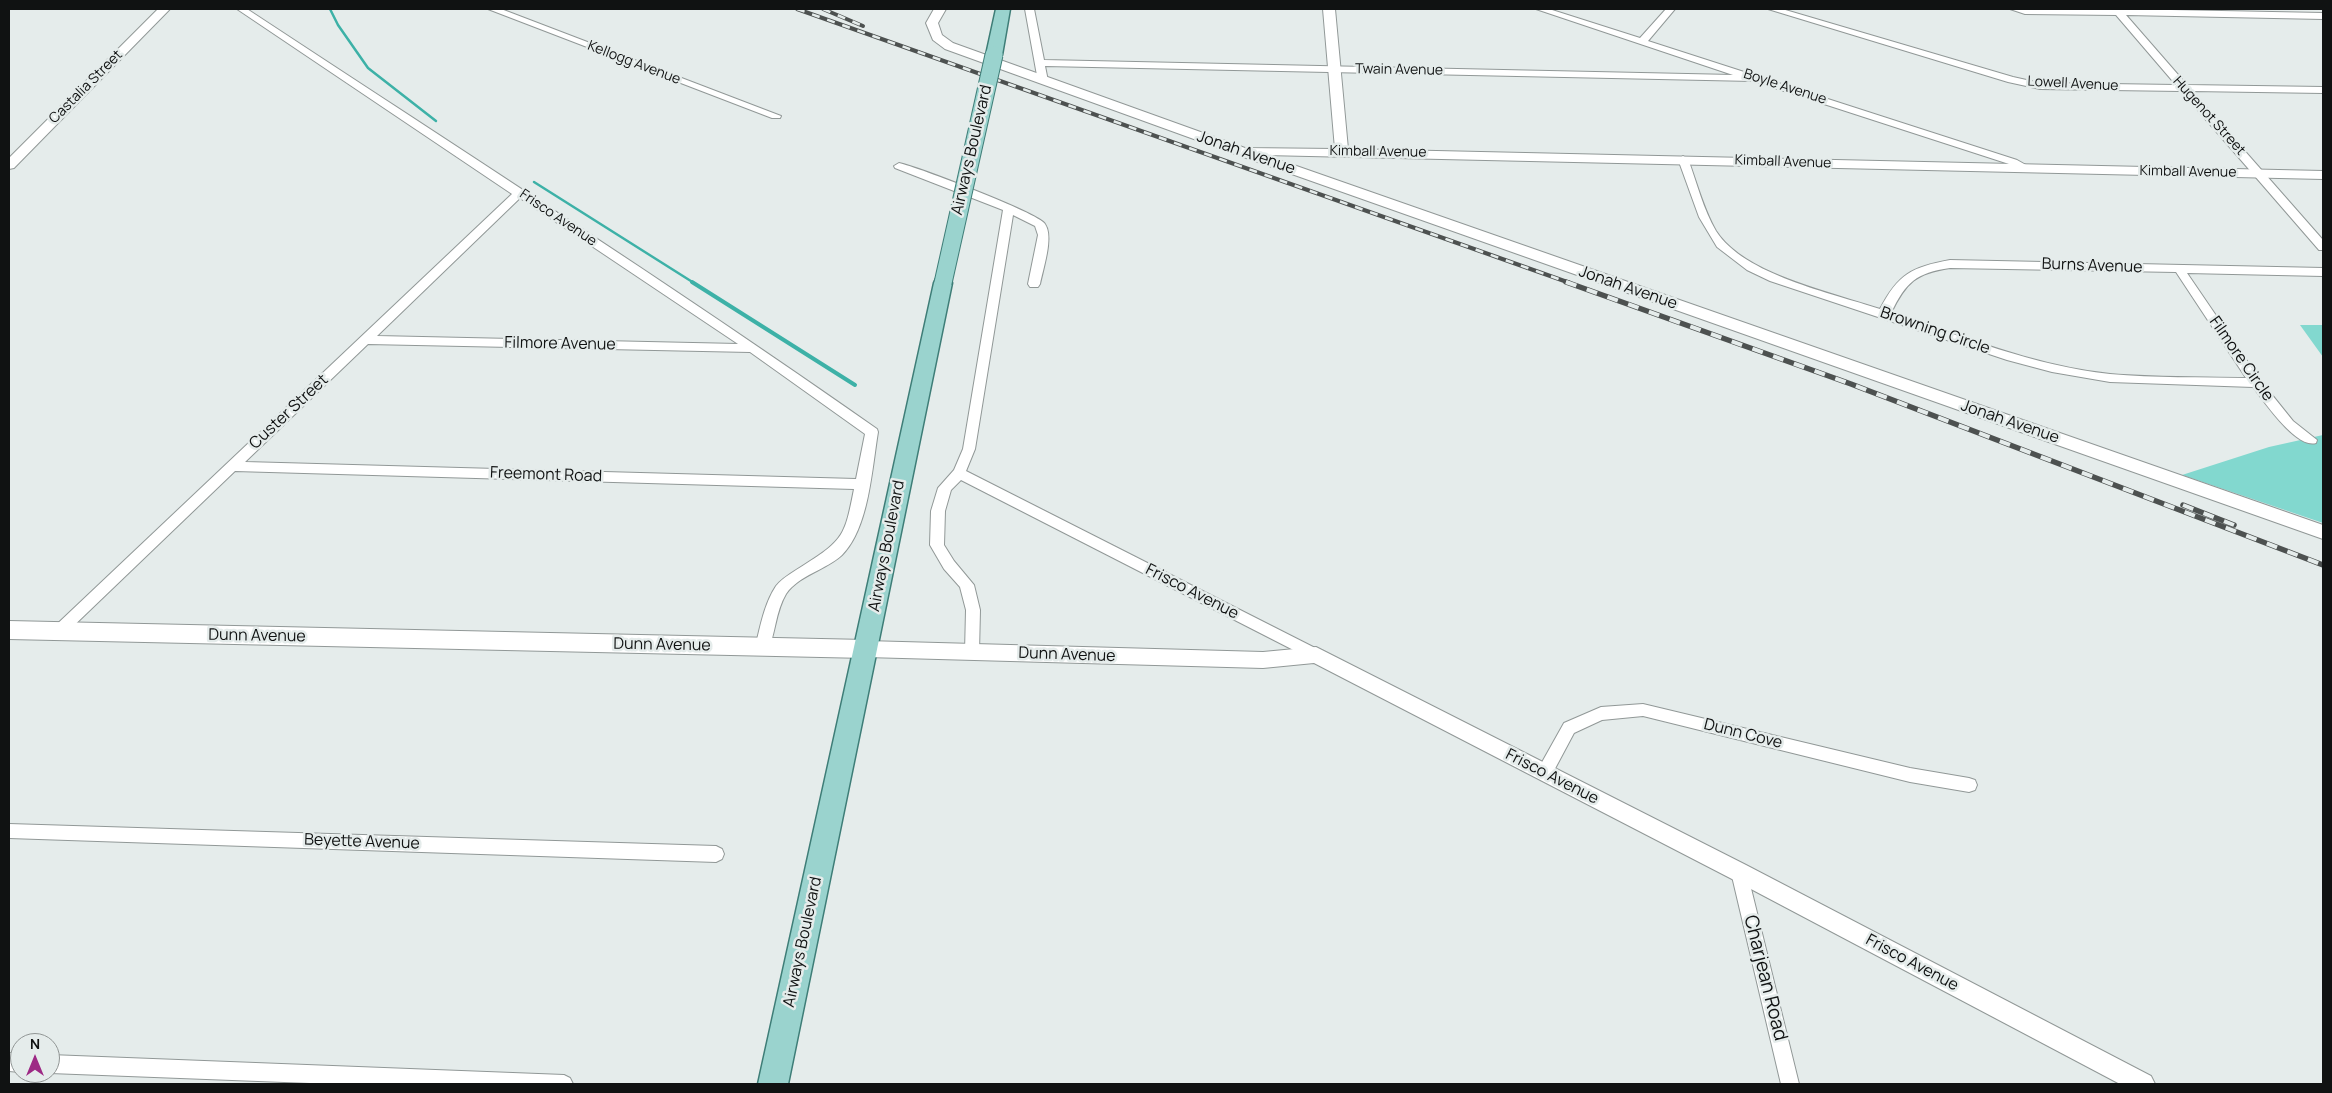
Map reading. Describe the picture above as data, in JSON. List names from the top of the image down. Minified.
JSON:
{"streets":{"main road":["Airways Boulevard","Dunn Avenue"],"street":["Kellogg Avenue","Twain Avenue","Lowell Avenue","Castalia Street","Boyle Avenue","Hugenot Street","Kimball Avenue","Jonah Avenue","Frisco Avenue","Burns Avenue","Browning Circle","Filmore Avenue","Filmore Circle","Custer Street","Freemont Road","Dunn Cove","Beyette Avenue","Charjean Road"]},"crossings":[["Twain Avenue","Boyle Avenue"],["Lowell Avenue","Hugenot Street"],["Boyle Avenue","Kimball Avenue"],["Hugenot Street","Kimball Avenue"],["Airways Boulevard","Dunn Avenue"],["Kimball Avenue","Jonah Avenue"],["Kimball Avenue","Browning Circle"],["Frisco Avenue","Filmore Avenue"],["Frisco Avenue","Custer Street"],["Frisco Avenue","Freemont Road"],["Frisco Avenue","Dunn Avenue"],["Frisco Avenue","Dunn Cove"],["Frisco Avenue","Charjean Road"],["Burns Avenue","Browning Circle"],["Burns Avenue","Filmore Circle"],["Browning Circle","Filmore Circle"],["Filmore Avenue","Custer Street"],["Custer Street","Freemont Road"],["Custer Street","Dunn Avenue"]],"north":"top"}
